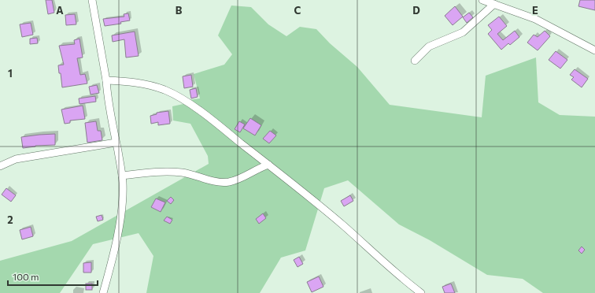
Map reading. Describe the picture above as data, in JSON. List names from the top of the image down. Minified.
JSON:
{"scale_bar":"100 m","grid":{"columns":["A","B","C","D","E"],"rows":["1","2"]}}
